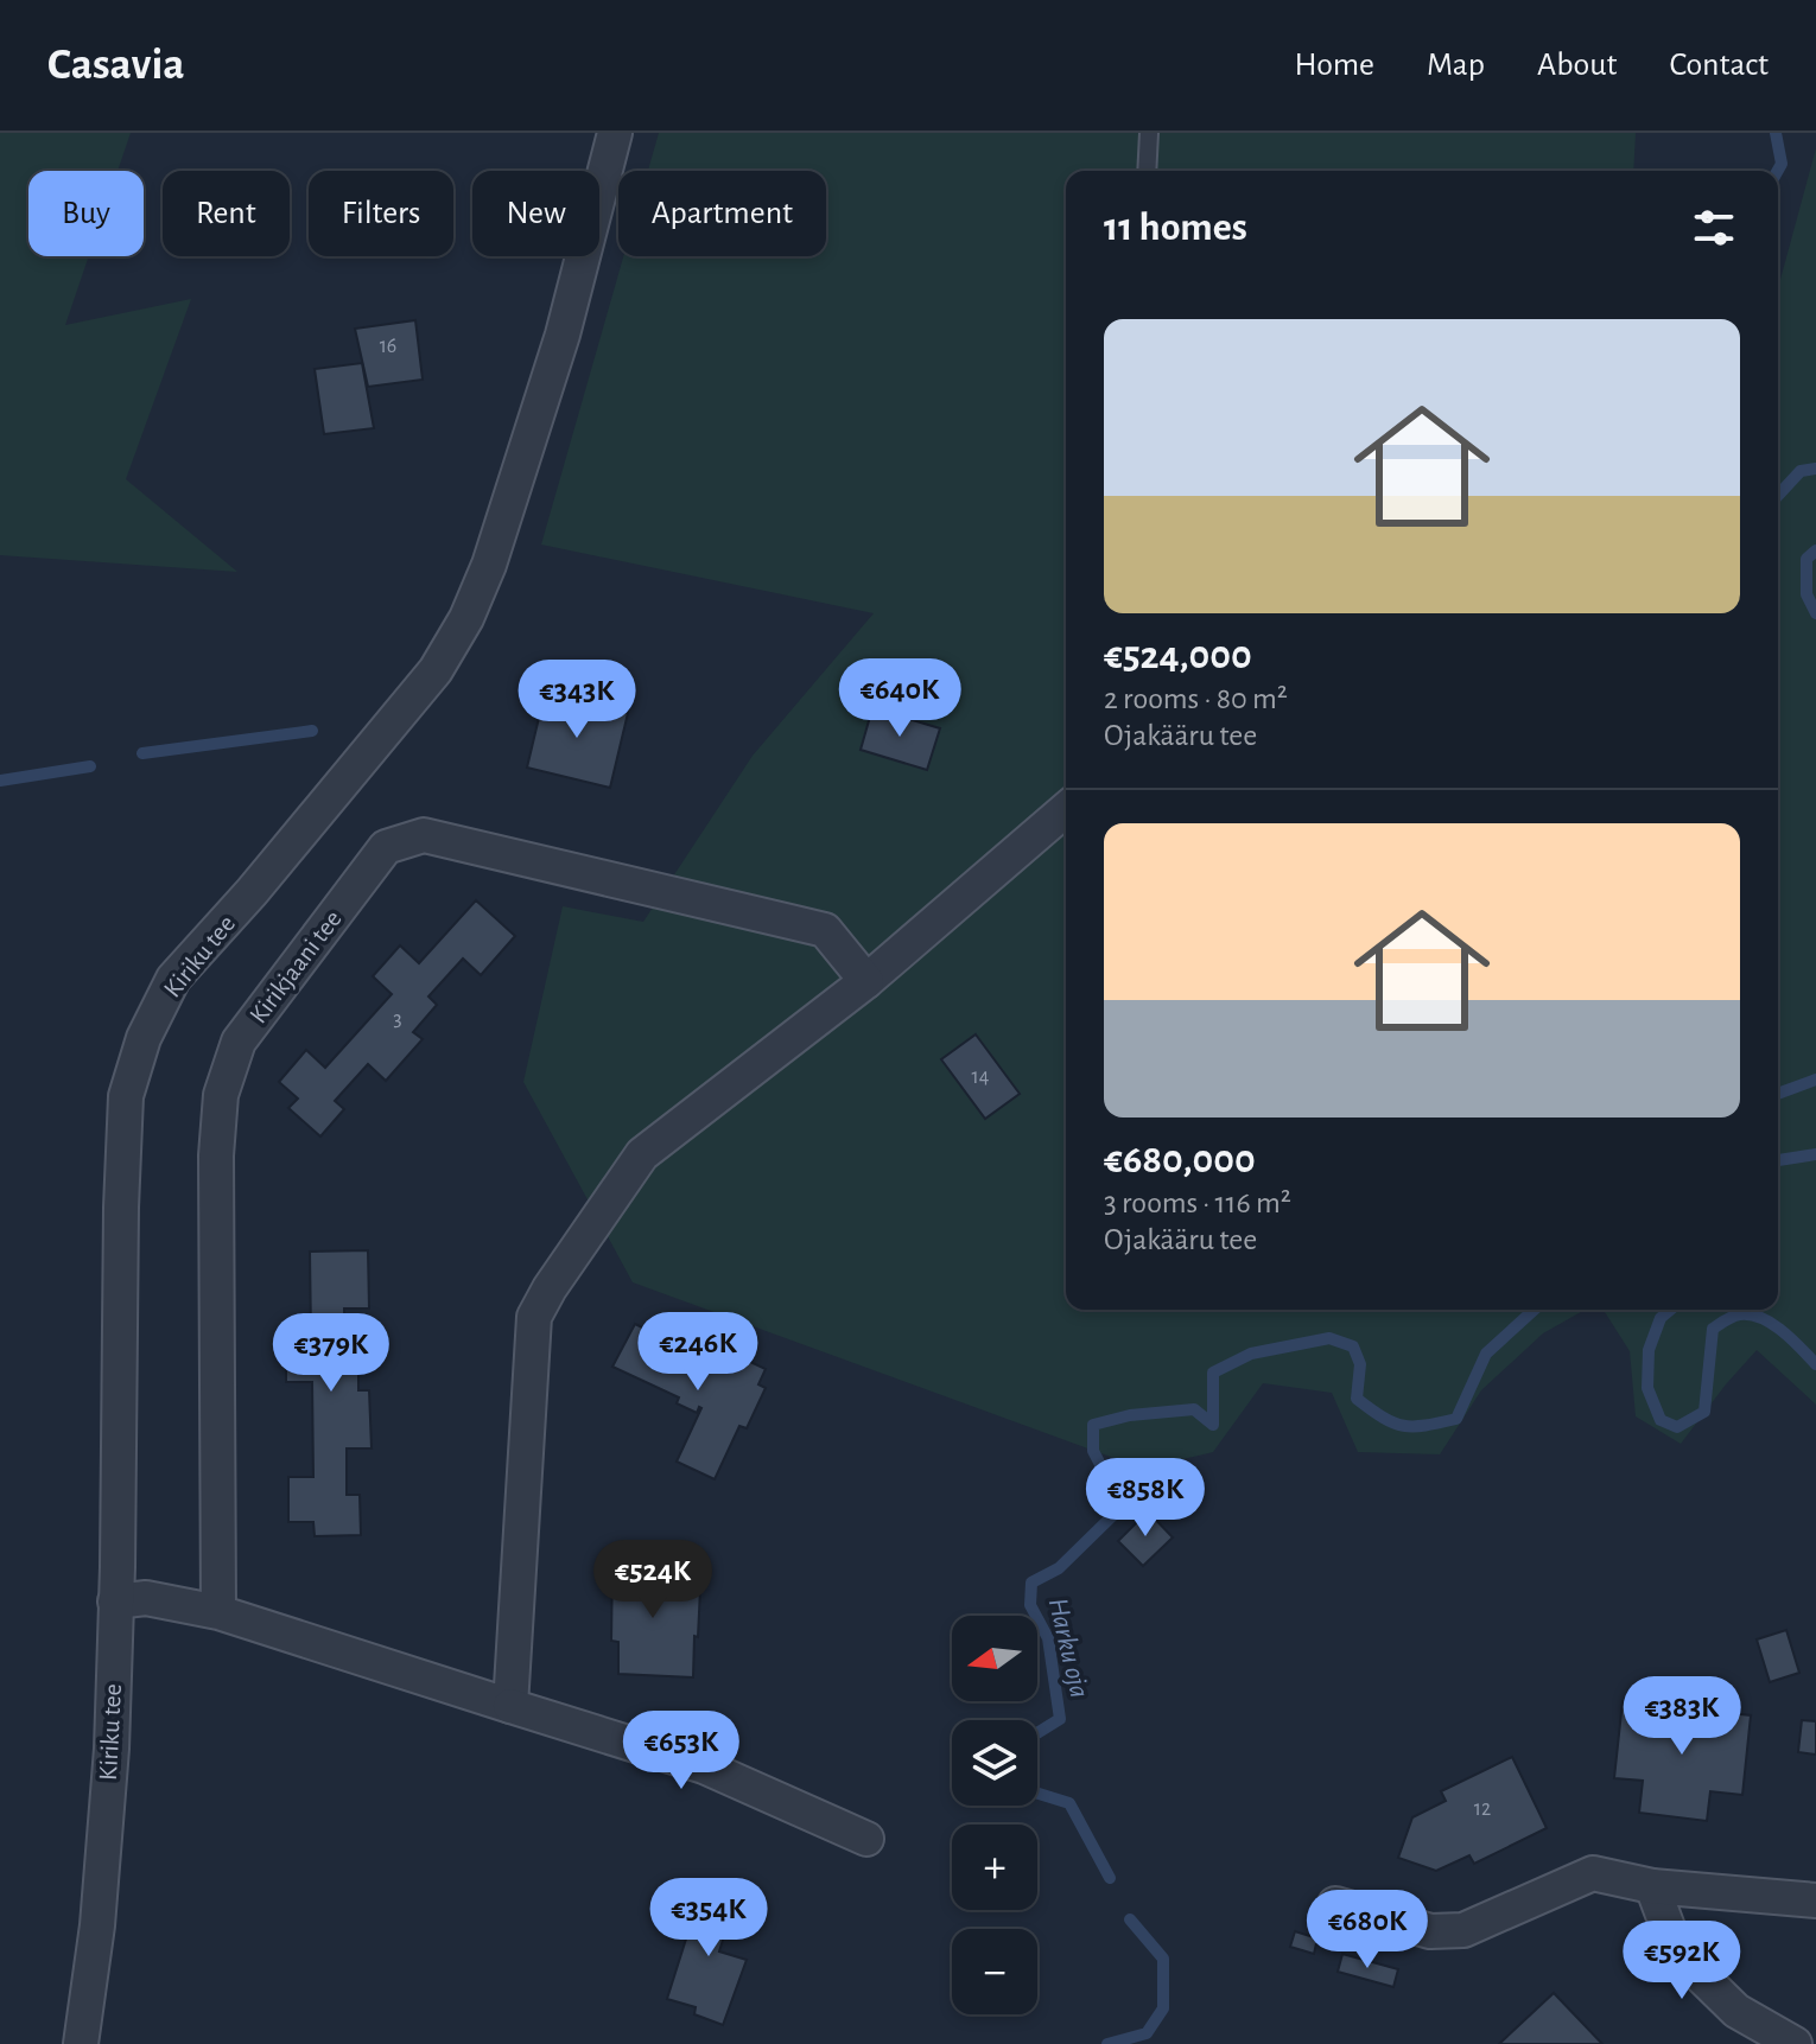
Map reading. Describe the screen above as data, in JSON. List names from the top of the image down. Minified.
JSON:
{"streets":{"street":["Kiriku tee","Kirikjaani tee"]},"water":["Harku oja"],"house_numbers":["16","3","14","12"],"north":"left","page":{"header":"Casavia","nav":["Home","Map","About","Contact"],"chip":["Buy","Rent","Filters","New","Apartment"],"heading":"11 homes","list":[{"name":"€524,000","note":"2 rooms · 80 m² · Ojakääru tee"},{"name":"€680,000","note":"3 rooms · 116 m² · Ojakääru tee"}],"price":["€640K","€343K","€246K","€379K","€858K","€524K","€383K","€653K","€354K","€680K","€592K"],"map_buttons":["+","−"]}}
